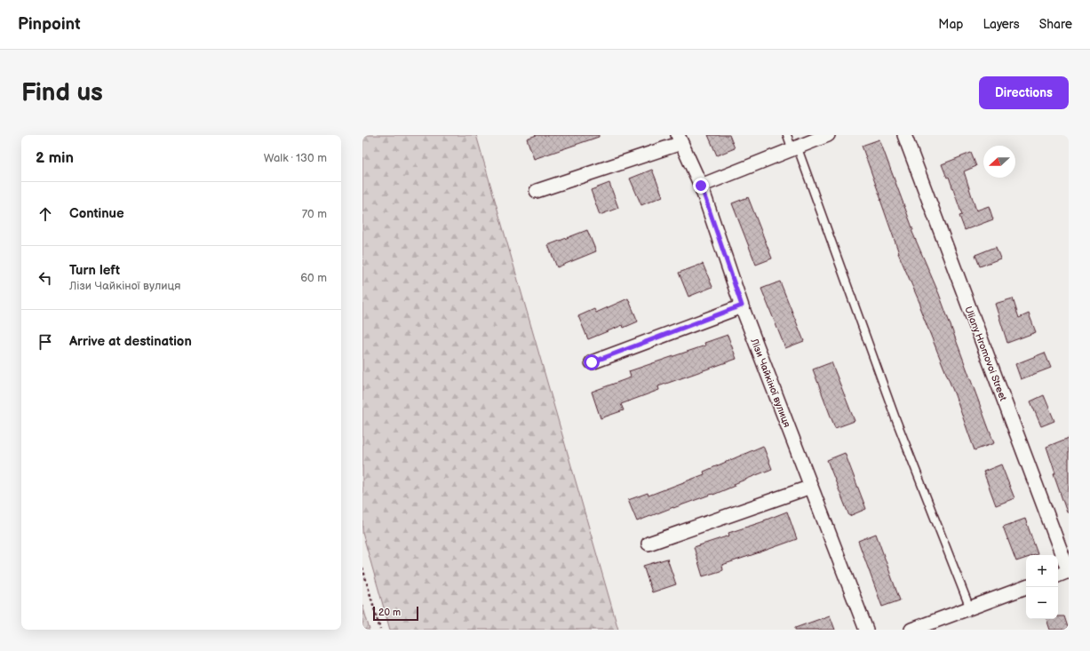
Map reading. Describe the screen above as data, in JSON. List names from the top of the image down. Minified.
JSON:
{"streets":{"street":["Uliany Hromovoi Street","Лізи Чайкіної вулиця"]},"scale_bar":"20 m","north":"left","page":{"header":"Pinpoint","nav":["Map","Layers","Share"],"buttons":"Directions","title":"Find us","heading":["2 min","Walk · 130 m"],"list":[["Continue","70 m"],["Turn left","Лізи Чайкіної вулиця","60 m"],"Arrive at destination"],"map_buttons":["+","−"],"scale":"20 m"}}
